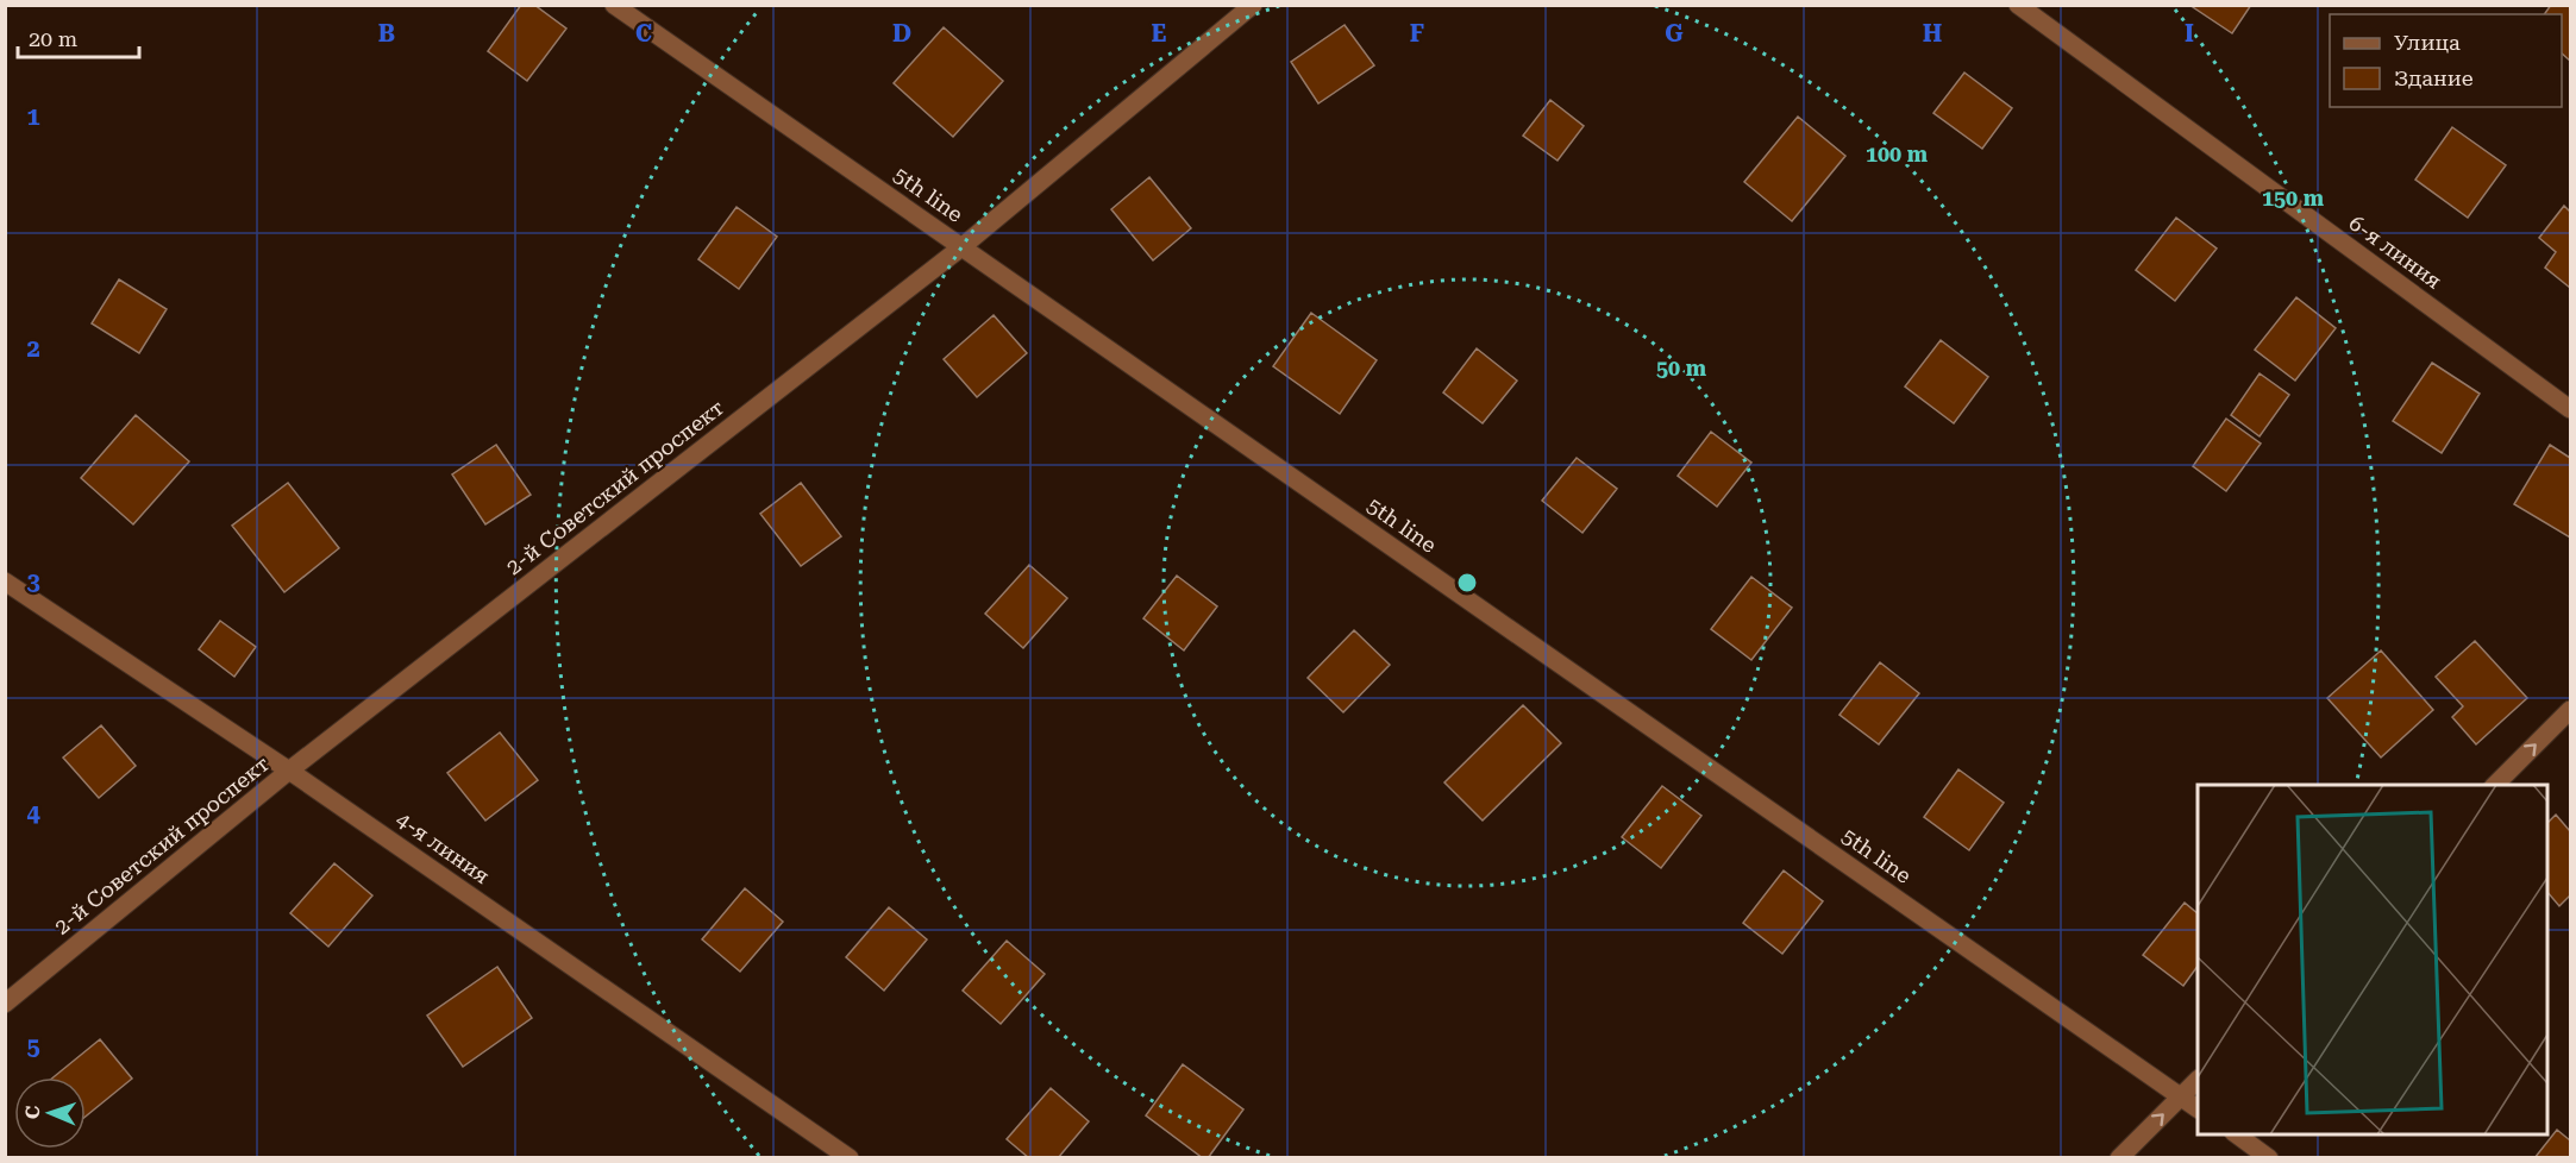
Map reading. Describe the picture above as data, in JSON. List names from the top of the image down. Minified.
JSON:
{"streets":{"street":["5th line","6-я линия","2-й Советский проспект","4-я линия"]},"crossings":[["5th line","2-й Советский проспект"],["2-й Советский проспект","4-я линия"]],"legend":["Улица","Здание"],"scale_bar":"20 m","north":"left","grid":{"columns":["B","C","D","E","F","G","H","I"],"rows":["1","2","3","4","5"]},"rings":["100 m","150 m","50 m"]}
